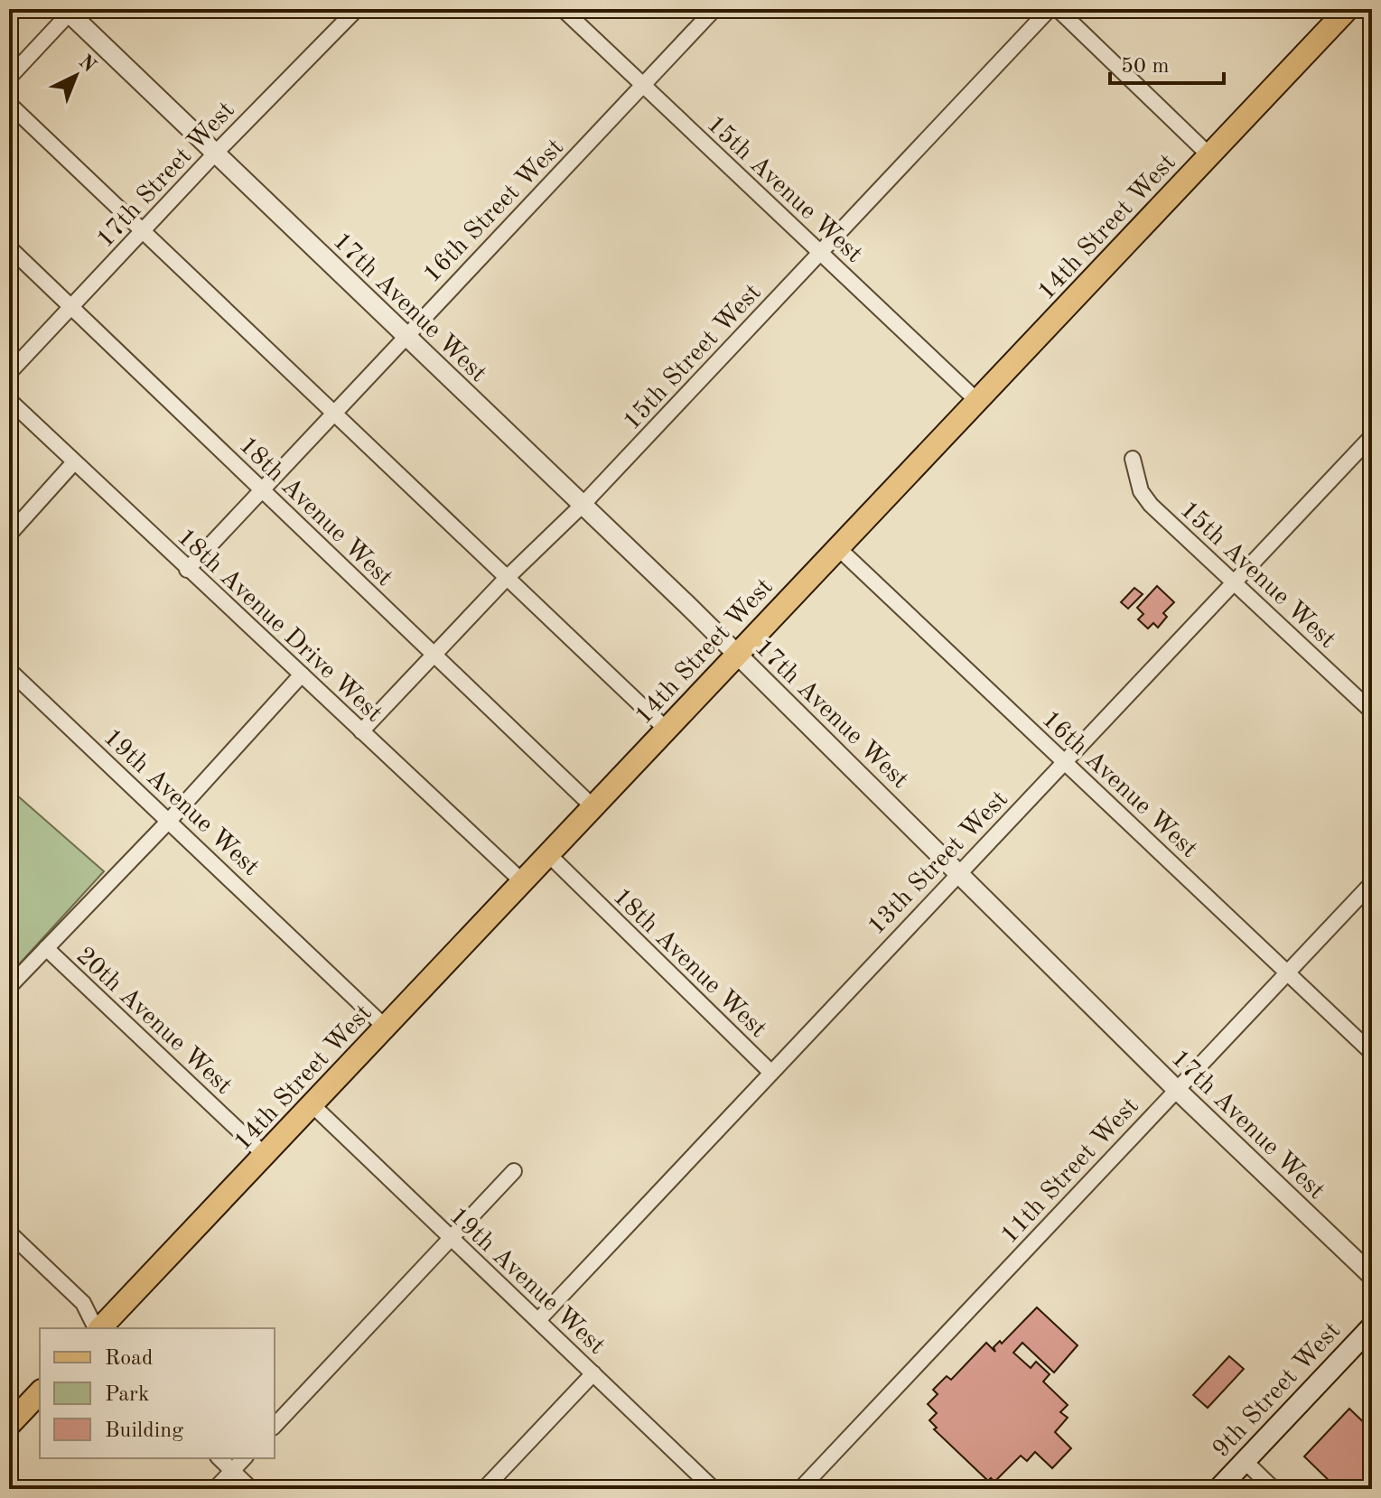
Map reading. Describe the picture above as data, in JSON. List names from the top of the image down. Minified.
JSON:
{"streets":{"main road":["14th Street West","9th Street West"],"street":["17th Street West","15th Avenue West","16th Street West","17th Avenue West","15th Street West","18th Avenue West","18th Avenue Drive West","16th Avenue West","19th Avenue West","13th Street West","20th Avenue West","11th Street West"]},"crossings":[["17th Street West","17th Avenue West"],["17th Street West","18th Avenue West"],["15th Avenue West","16th Street West"],["15th Avenue West","14th Street West"],["15th Avenue West","15th Street West"],["15th Avenue West","13th Street West"],["16th Street West","17th Avenue West"],["16th Street West","18th Avenue West"],["16th Street West","18th Avenue Drive West"],["14th Street West","17th Avenue West"],["14th Street West","18th Avenue West"],["14th Street West","18th Avenue Drive West"],["14th Street West","16th Avenue West"],["14th Street West","19th Avenue West"],["14th Street West","20th Avenue West"],["17th Avenue West","15th Street West"],["17th Avenue West","13th Street West"],["17th Avenue West","11th Street West"],["15th Street West","18th Avenue West"],["15th Street West","18th Avenue Drive West"],["18th Avenue West","13th Street West"],["16th Avenue West","13th Street West"],["16th Avenue West","11th Street West"],["19th Avenue West","13th Street West"]],"legend":["Road","Park","Building"],"scale_bar":"50 m","north":"top right"}
